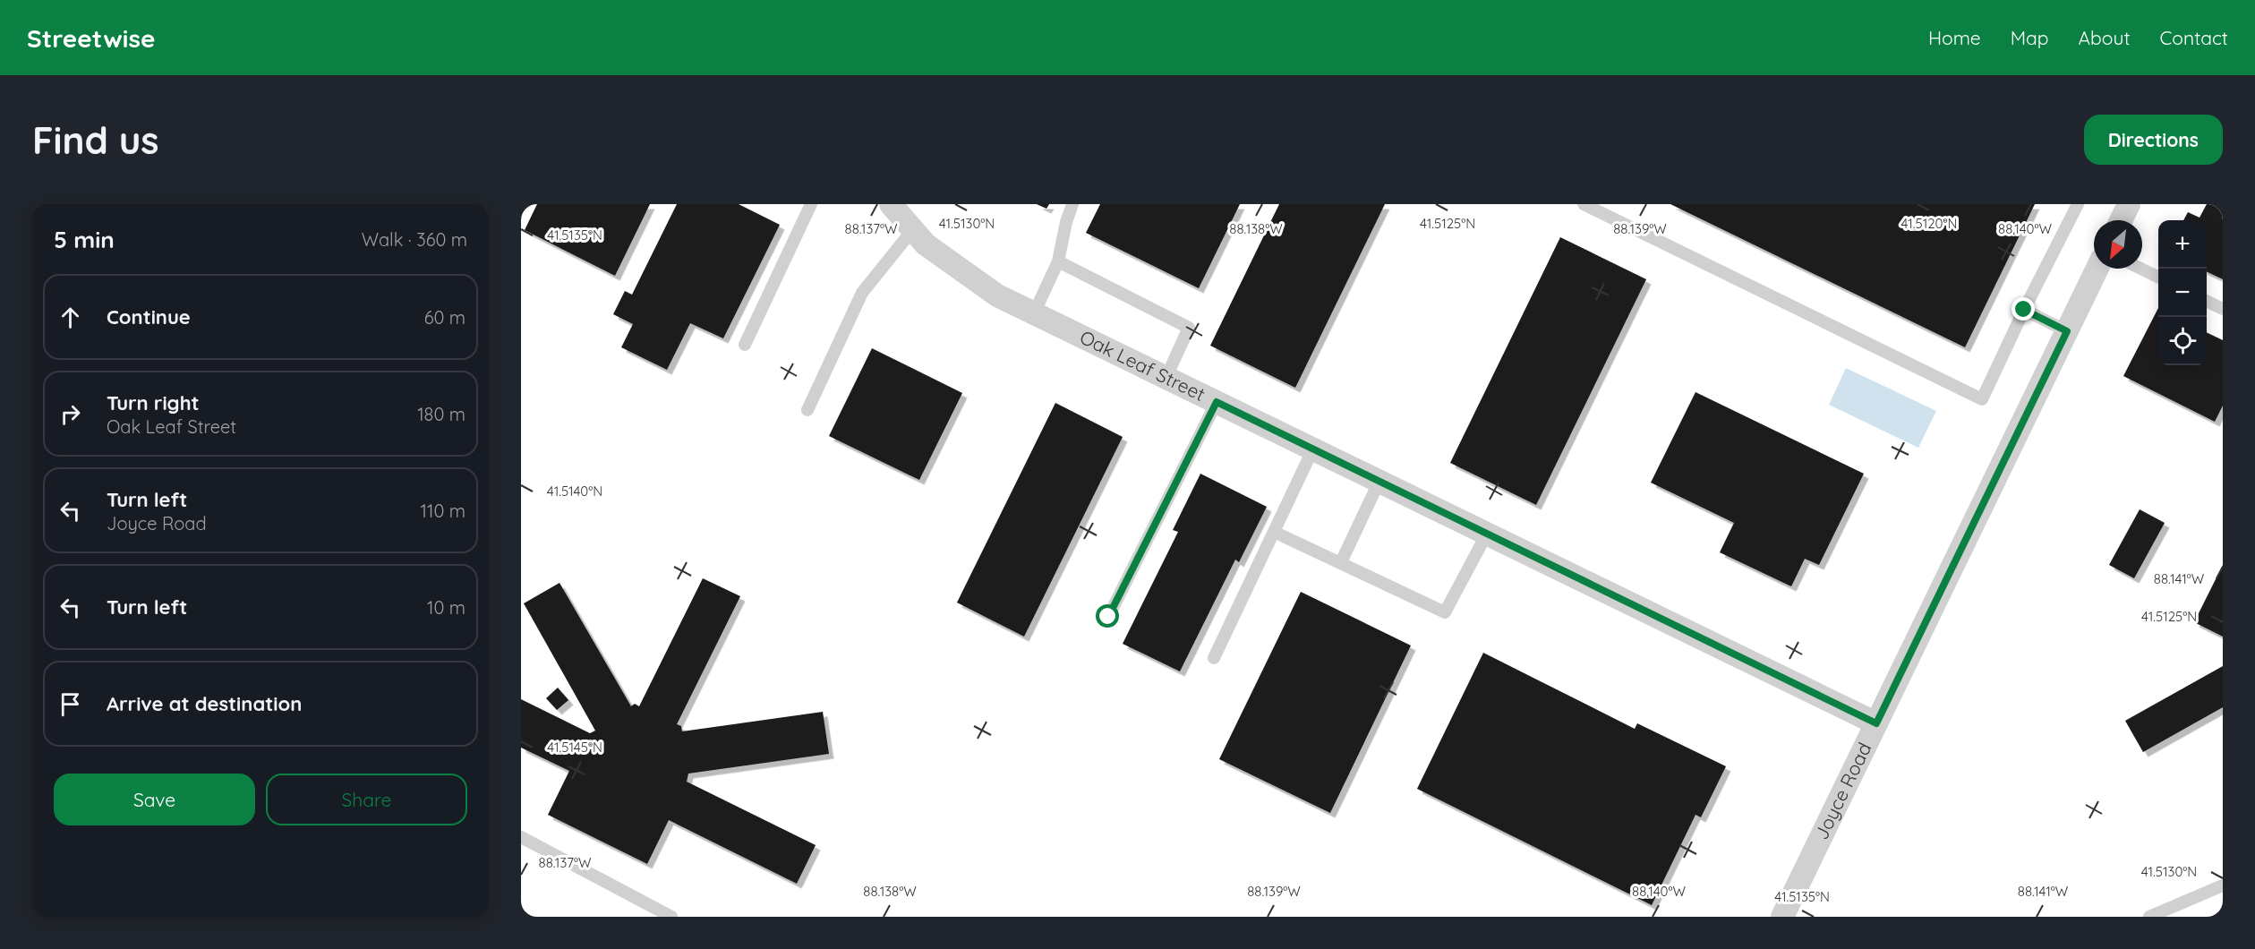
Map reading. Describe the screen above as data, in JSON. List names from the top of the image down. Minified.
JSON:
{"streets":{"street":["Oak Leaf Street","Joyce Road"]},"crossings":[["Oak Leaf Street","Joyce Road"]],"north":"bottom left","page":{"header":"Streetwise","nav":["Home","Map","About","Contact"],"buttons":["Directions",["Save","Share"]],"title":"Find us","heading":["5 min","Walk · 360 m"],"map_buttons":["+","−"],"list":[["Continue","60 m"],["Turn right","Oak Leaf Street","180 m"],["Turn left","Joyce Road","110 m"],["Turn left","10 m"],"Arrive at destination"]},"coordinates":["41.5130°N","41.5125°N","41.5120°N","88.137°W","88.138°W","88.139°W","88.140°W","41.5135°N","41.5140°N","88.141°W","41.5145°N"]}
